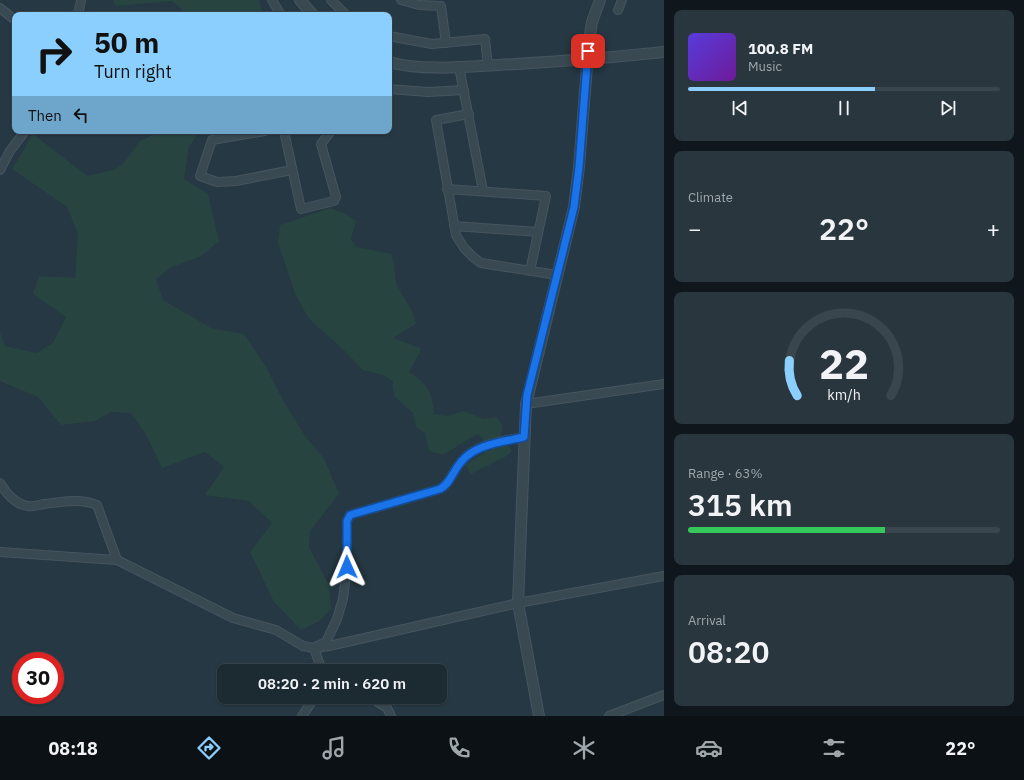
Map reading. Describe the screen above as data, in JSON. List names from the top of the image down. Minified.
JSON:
{"page":{"turn":["50 m","Turn right"],"song":["100.8 FM","Music"],"then":"Then","tile":["Climate",["Range · 63%","315 km"],["Arrival","08:20"]],"heat":["−","22°","+"],"limit":"30","trip":"08:20 · 2 min · 620 m","tabs":["08:18","22°"],"gauge":["22","km/h"]}}
